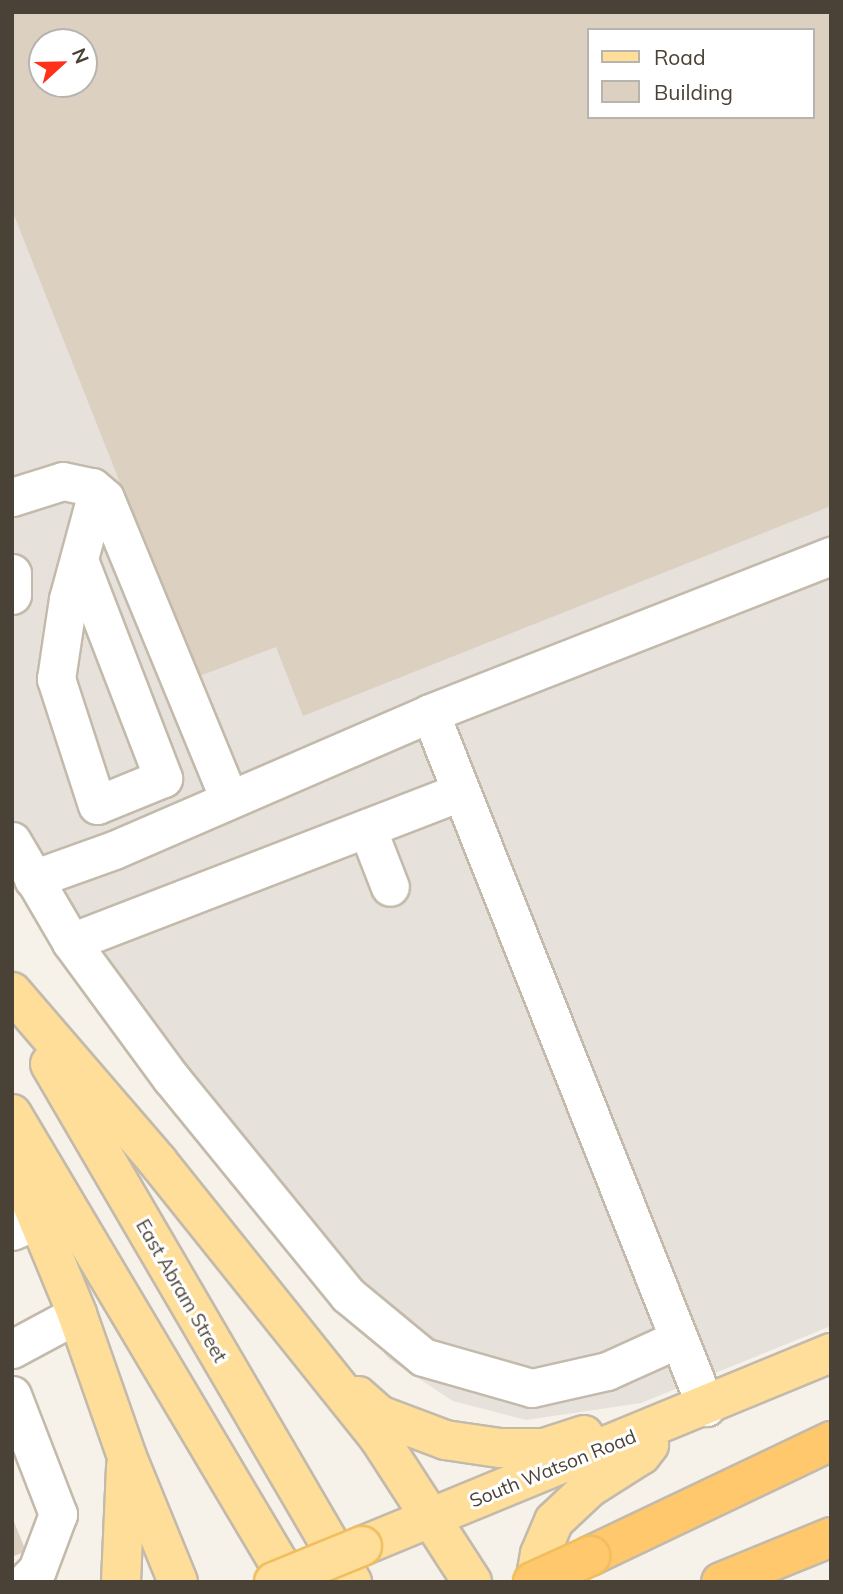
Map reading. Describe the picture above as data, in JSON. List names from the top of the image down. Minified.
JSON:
{"streets":{"main road":["East Abram Street","South Watson Road"]},"crossings":[["East Abram Street","South Watson Road"]],"legend":["Road","Building"],"north":"right"}
